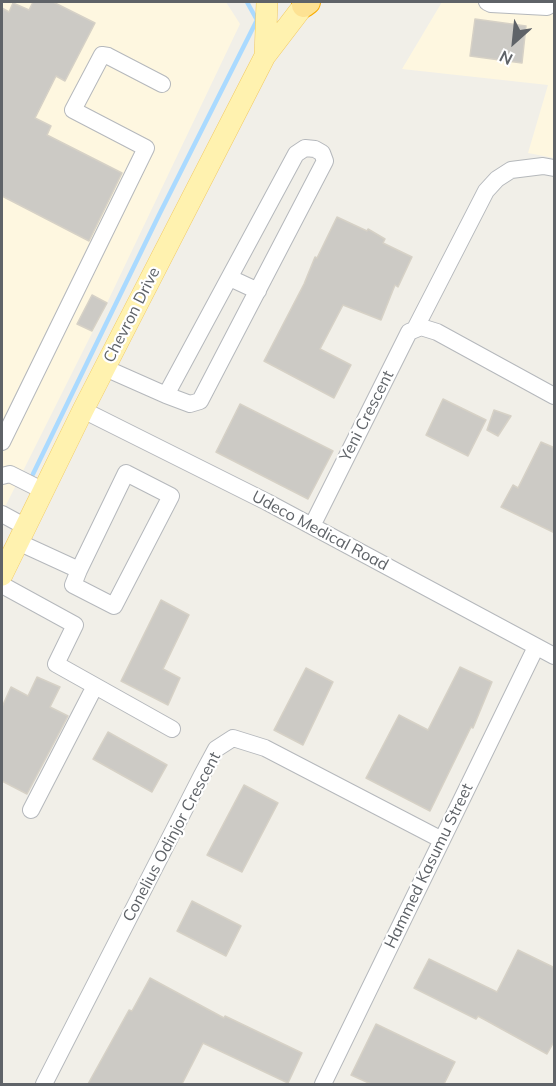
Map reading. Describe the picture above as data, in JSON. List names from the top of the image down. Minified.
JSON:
{"streets":{"main road":["Chevron Drive"],"street":["Yeni Crescent","Udeco Medical Road","Conelius Odinjor Crescent","Hammed Kasumu Street"]},"crossings":[["Chevron Drive","Udeco Medical Road"],["Yeni Crescent","Udeco Medical Road"],["Udeco Medical Road","Hammed Kasumu Street"],["Conelius Odinjor Crescent","Hammed Kasumu Street"]],"north":"bottom left"}
